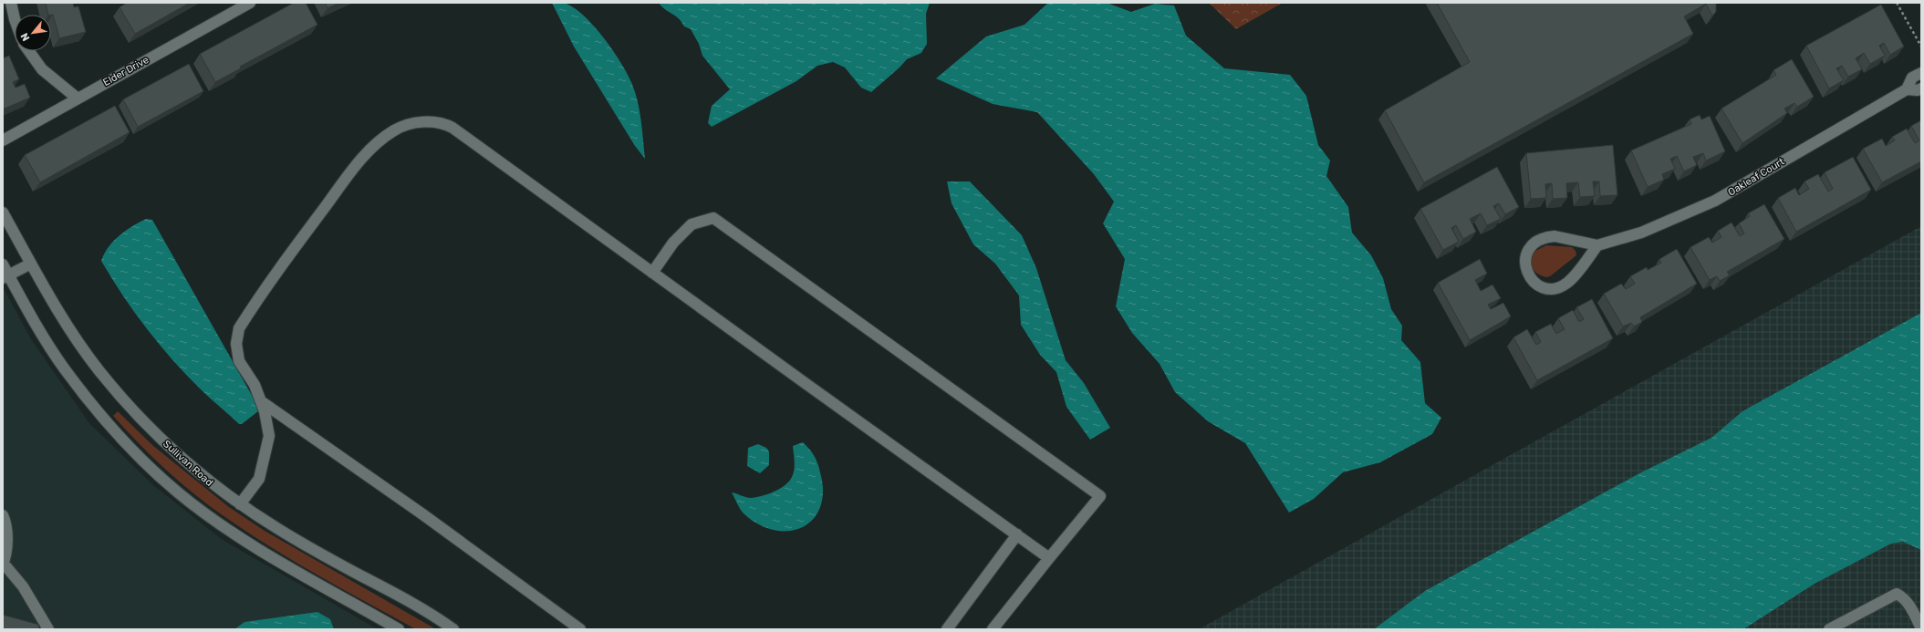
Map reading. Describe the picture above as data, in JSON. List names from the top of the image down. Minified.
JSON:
{"streets":{"street":["Elder Drive","Oakleaf Court","Sullivan Road"]},"north":"bottom left"}
